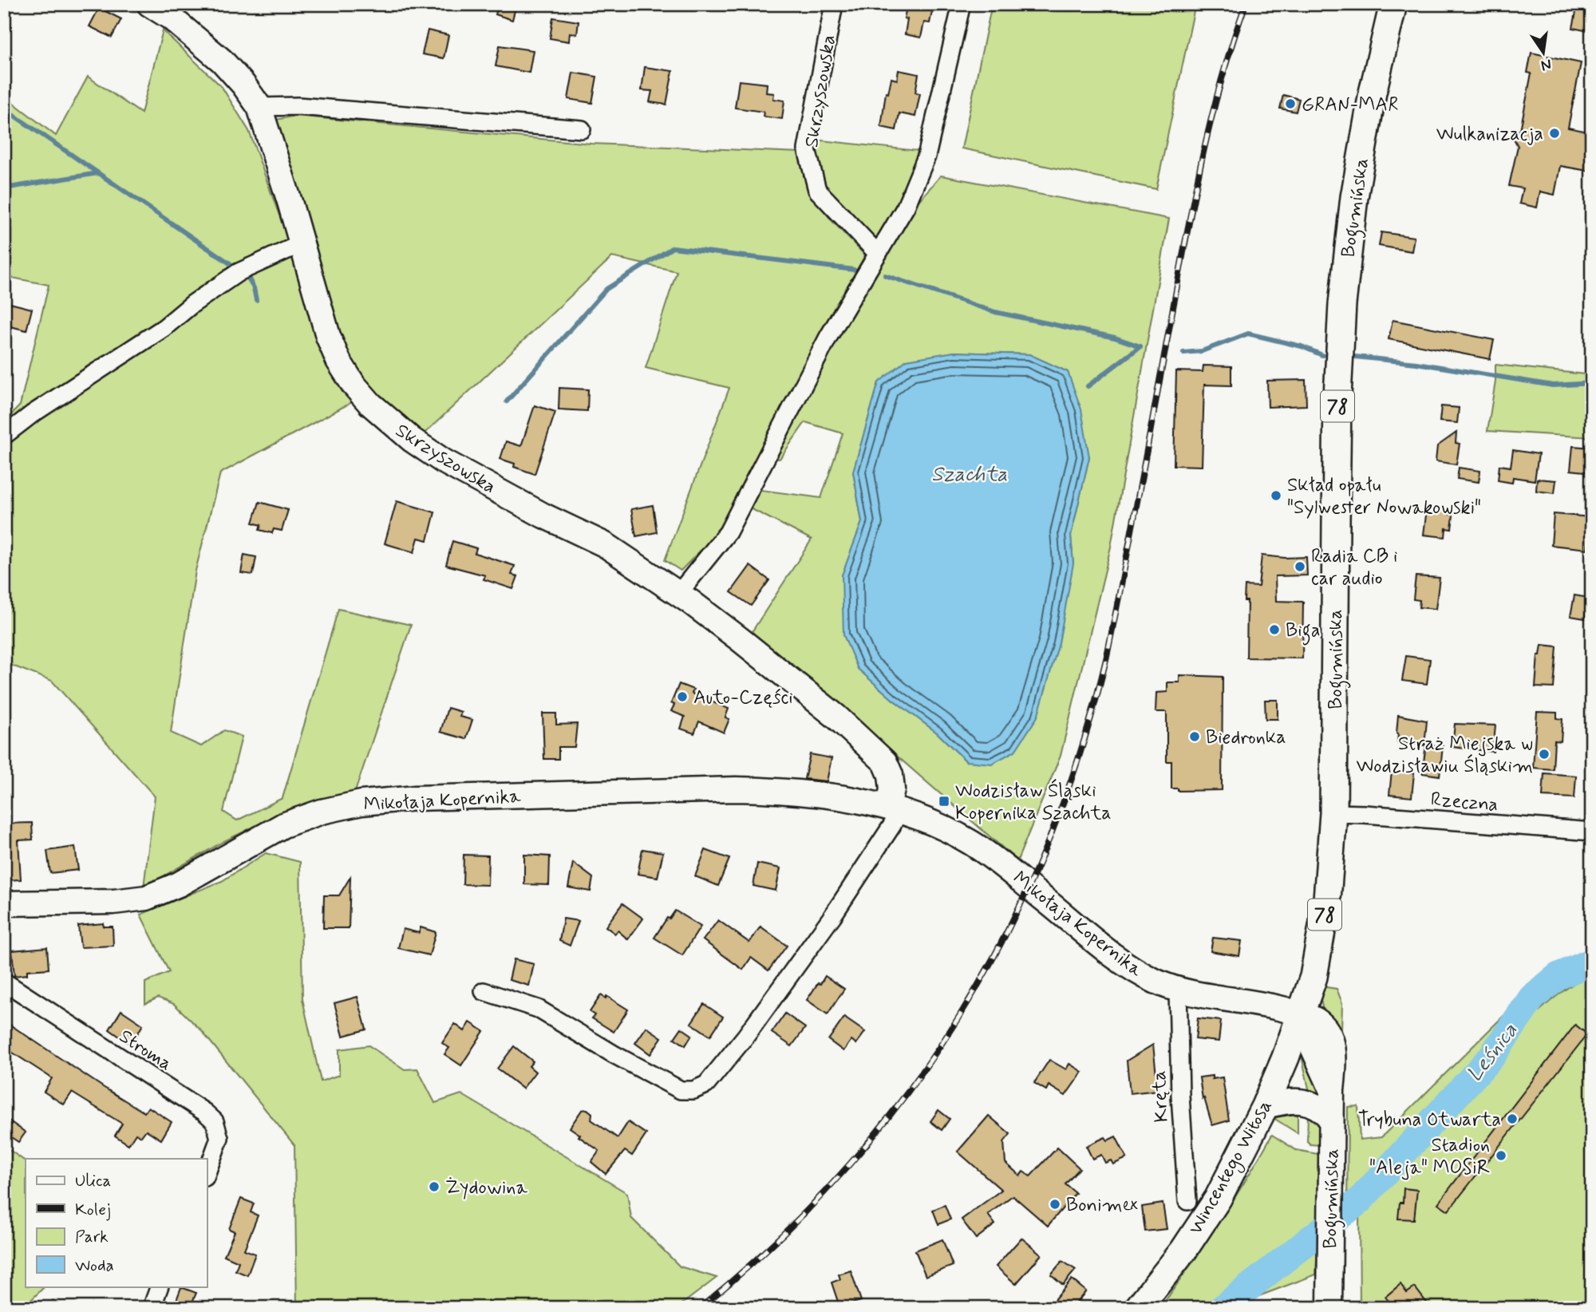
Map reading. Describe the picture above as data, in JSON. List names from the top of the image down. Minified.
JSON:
{"streets":{"main road":["Bogumińska","78","Wincentego Witosa"],"street":["Skrzyszowska","Mikołaja Kopernika","Rzeczna","Stroma","Kręta"]},"crossings":[["Skrzyszowska","Mikołaja Kopernika"],["Bogumińska","Mikołaja Kopernika"],["Bogumińska","Rzeczna"],["Bogumińska","Wincentego Witosa"],["Mikołaja Kopernika","Kręta"],["Mikołaja Kopernika","Wincentego Witosa"]],"water":["Szachta","Leśnica"],"places":{"other":["GRAN-MAR","Wulkanizacja","Skład opału \"Sylwester Nowakowski\"","Radia CB i car audio","Biga","Auto-Części","Biedronka","Straż Miejska w Wodzisławiu Śląskim","Trybuna Otwarta","Stadion \"Aleja\" MOSiR","Żydowina","Bonimex"],"transit":["Wodzisław Śląski Kopernika Szachta"]},"legend":["Ulica","Kolej","Park","Woda"],"north":"bottom"}
